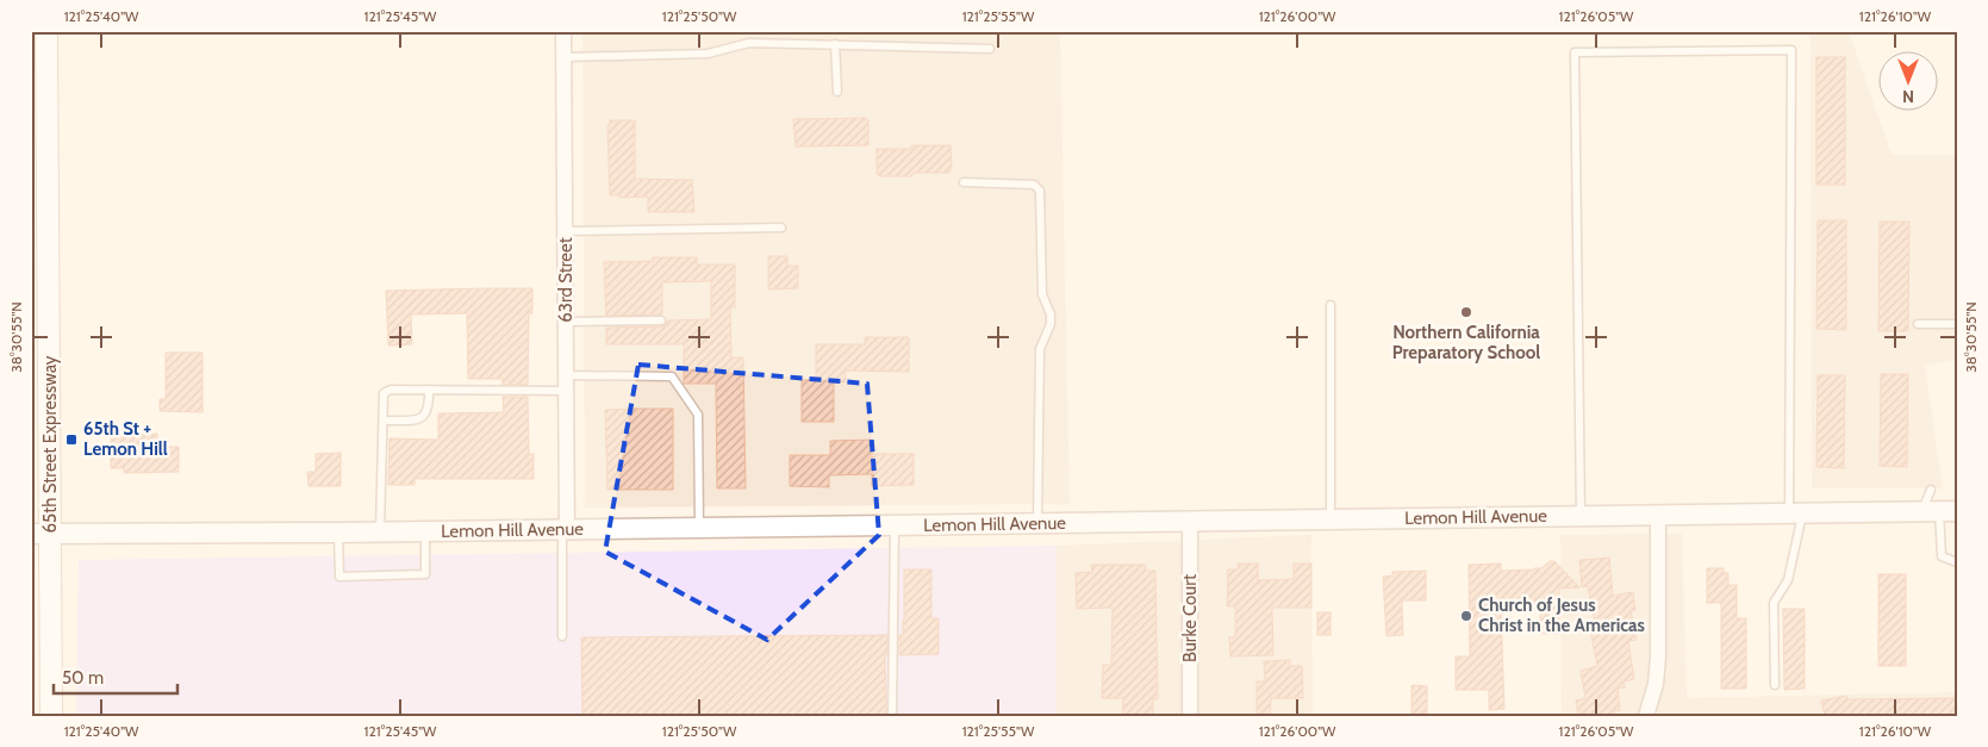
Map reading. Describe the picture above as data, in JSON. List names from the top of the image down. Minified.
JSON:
{"streets":{"main road":["65th Street Expressway"],"street":["63rd Street","Lemon Hill Avenue","Burke Court"]},"crossings":[["63rd Street","Lemon Hill Avenue"],["65th Street Expressway","Lemon Hill Avenue"],["Lemon Hill Avenue","Burke Court"]],"places":{"other":["Northern California Preparatory School","Church of Jesus Christ in the Americas"],"transit":["65th St + Lemon Hill"]},"scale_bar":"50 m","north":"bottom","coordinates":["121°25'40\"W","121°25'45\"W","121°25'50\"W","121°25'55\"W","121°26'00\"W","121°26'05\"W","121°26'10\"W","38°30'55\"N"]}
